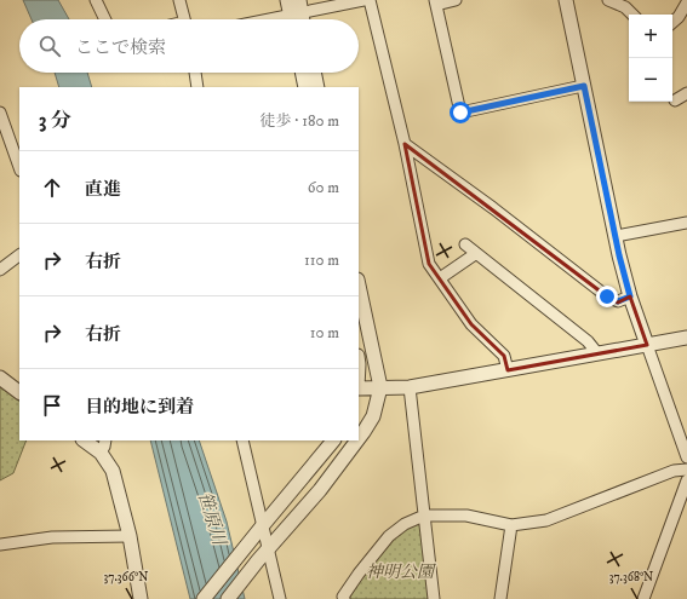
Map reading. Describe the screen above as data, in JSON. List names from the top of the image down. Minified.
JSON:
{"water":["笹原川"],"parks":["神明公園"],"page":{"map_buttons":["+","−"],"search":"ここで検索","heading":["3 分","徒歩 · 180 m"],"list":[["直進","60 m"],["右折","110 m"],["右折","10 m"],"目的地に到着"]},"coordinates":["37.366°N","37.368°N"]}
